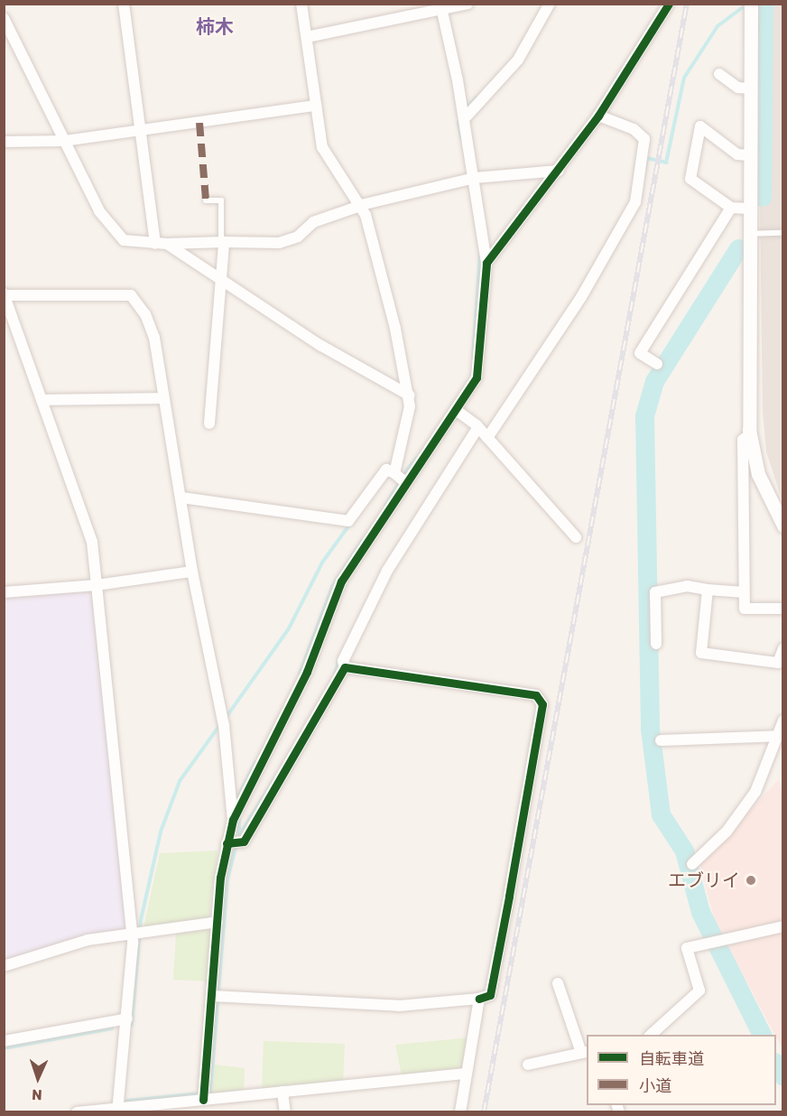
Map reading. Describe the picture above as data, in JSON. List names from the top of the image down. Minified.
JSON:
{"districts":["柿木"],"places":["エブリイ"],"legend":["自転車道","小道"],"north":"bottom"}
